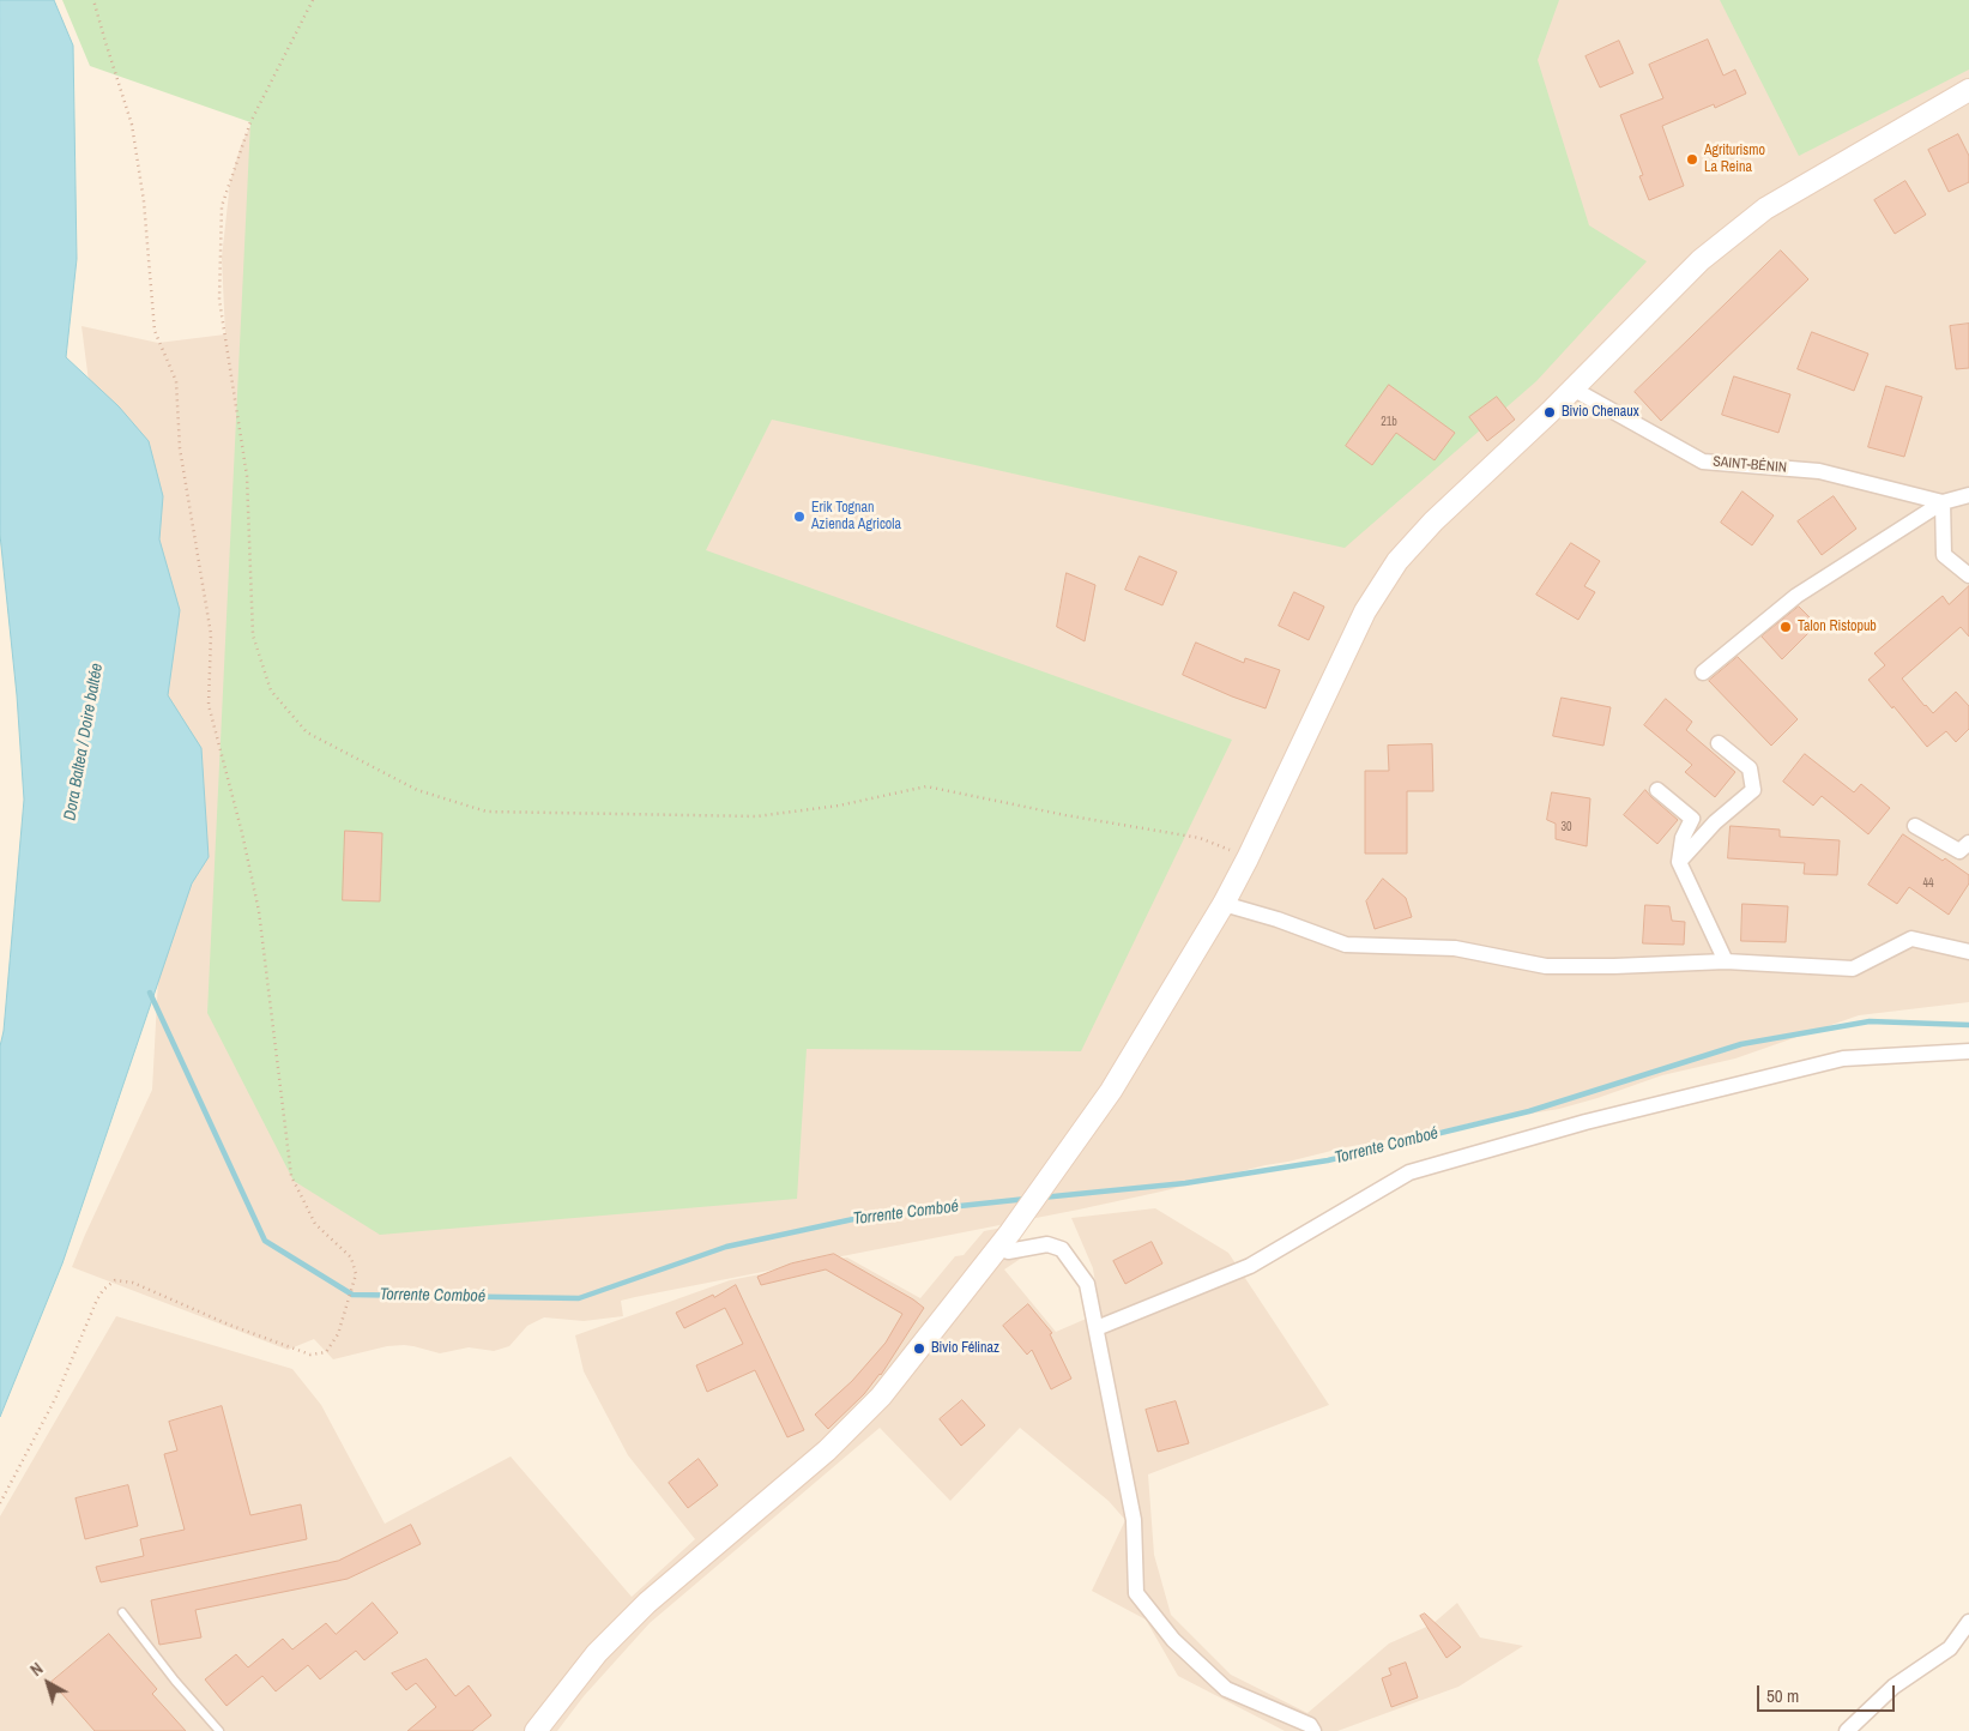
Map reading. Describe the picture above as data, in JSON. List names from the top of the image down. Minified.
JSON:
{"streets":{"street":["SAINT-BÉNIN"]},"water":["Dora Baltea / Doire baltée","Torrente Comboé"],"places":["Agriturismo La Reina","Bivio Chenaux","Erik Tognan Azienda Agricola","Talon Ristopub","Bivio Félinaz"],"house_numbers":["21b","30","44"],"scale_bar":"50 m","north":"top left"}
